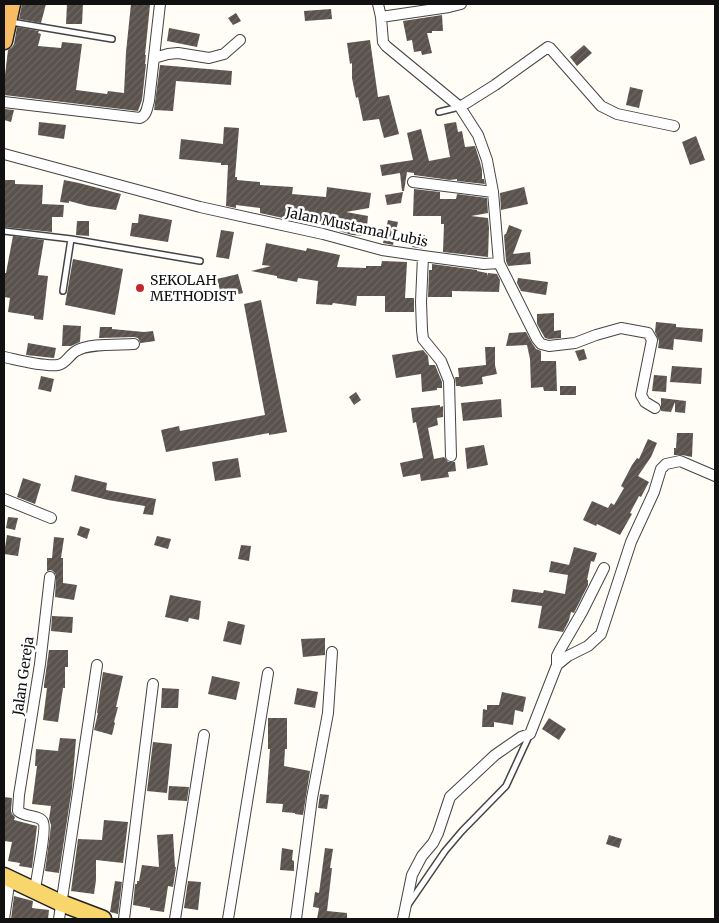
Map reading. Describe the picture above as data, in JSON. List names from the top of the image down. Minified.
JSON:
{"streets":{"street":["Jalan Mustamal Lubis","Jalan Gereja"]},"places":["SEKOLAH METHODIST"]}
